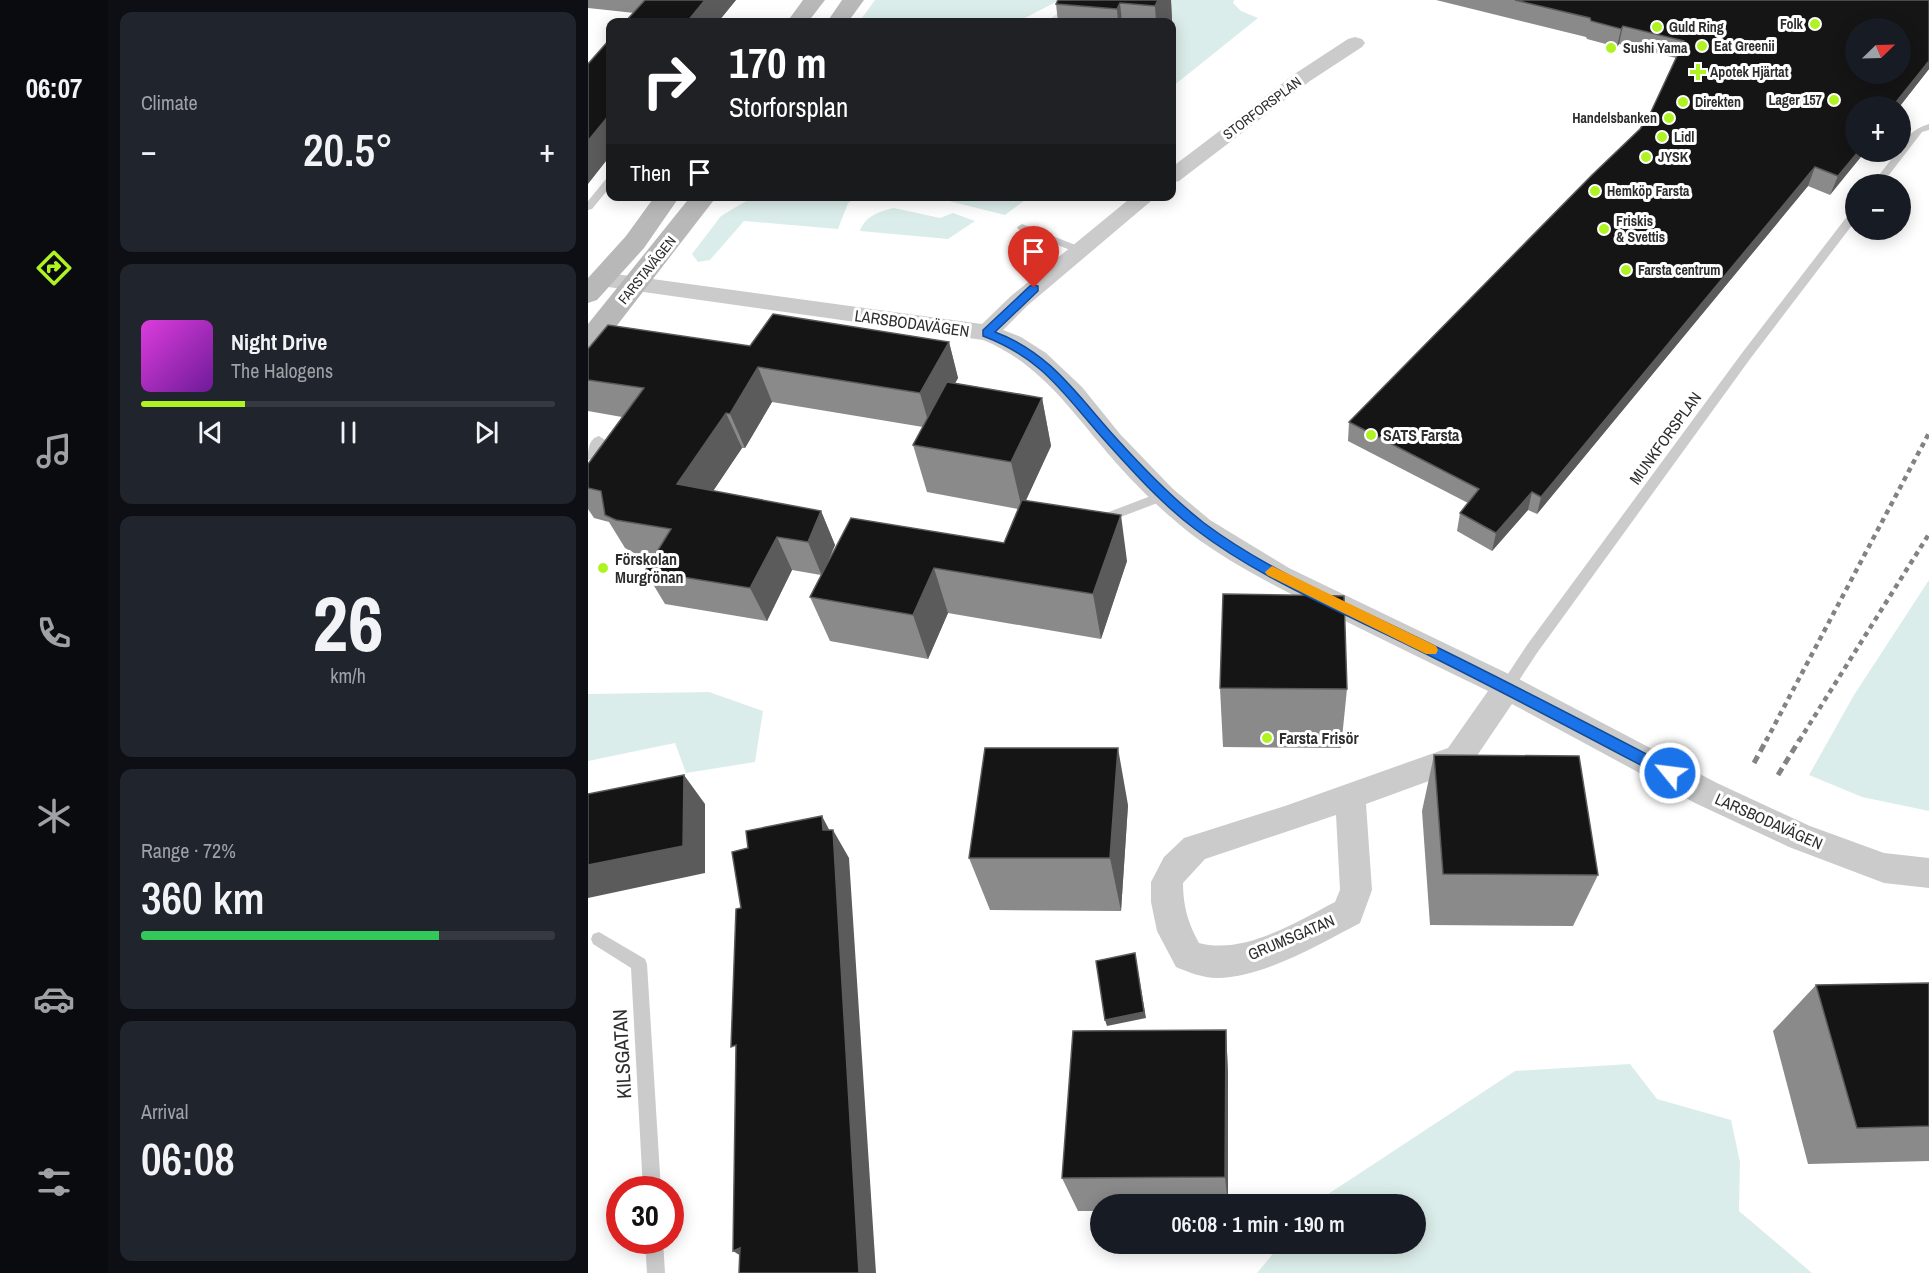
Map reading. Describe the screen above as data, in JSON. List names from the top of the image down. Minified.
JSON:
{"streets":{"street":["STORFORSPLAN","FARSTAVÄGEN","LARSBODAVÄGEN","GRUMSGATAN"],"lane":["MUNKFORSPLAN","KILSGATAN"]},"crossings":[["FARSTAVÄGEN","LARSBODAVÄGEN"],["LARSBODAVÄGEN","MUNKFORSPLAN"],["LARSBODAVÄGEN","GRUMSGATAN"],["MUNKFORSPLAN","GRUMSGATAN"]],"places":{"other":["Folk","Guld Ring","Eat Greenii","Sushi Yama","Lager 157","Direkten","Handelsbanken","Lidl","JYSK","Hemköp Farsta","Friskis & Svettis","Farsta centrum","SATS Farsta","Förskolan Murgrönan","Farsta Frisör"],"health":["Apotek Hjärtat"]},"north":"top right","page":{"tabs":"06:07","tile":["Climate",["26","km/h"],["Range · 72%","360 km"],["Arrival","06:08"]],"map_buttons":["+","−"],"turn":["170 m","Storforsplan"],"heat":["−","20.5°","+"],"then":"Then","song":["Night Drive","The Halogens"],"limit":"30","trip":"06:08 · 1 min · 190 m"}}
